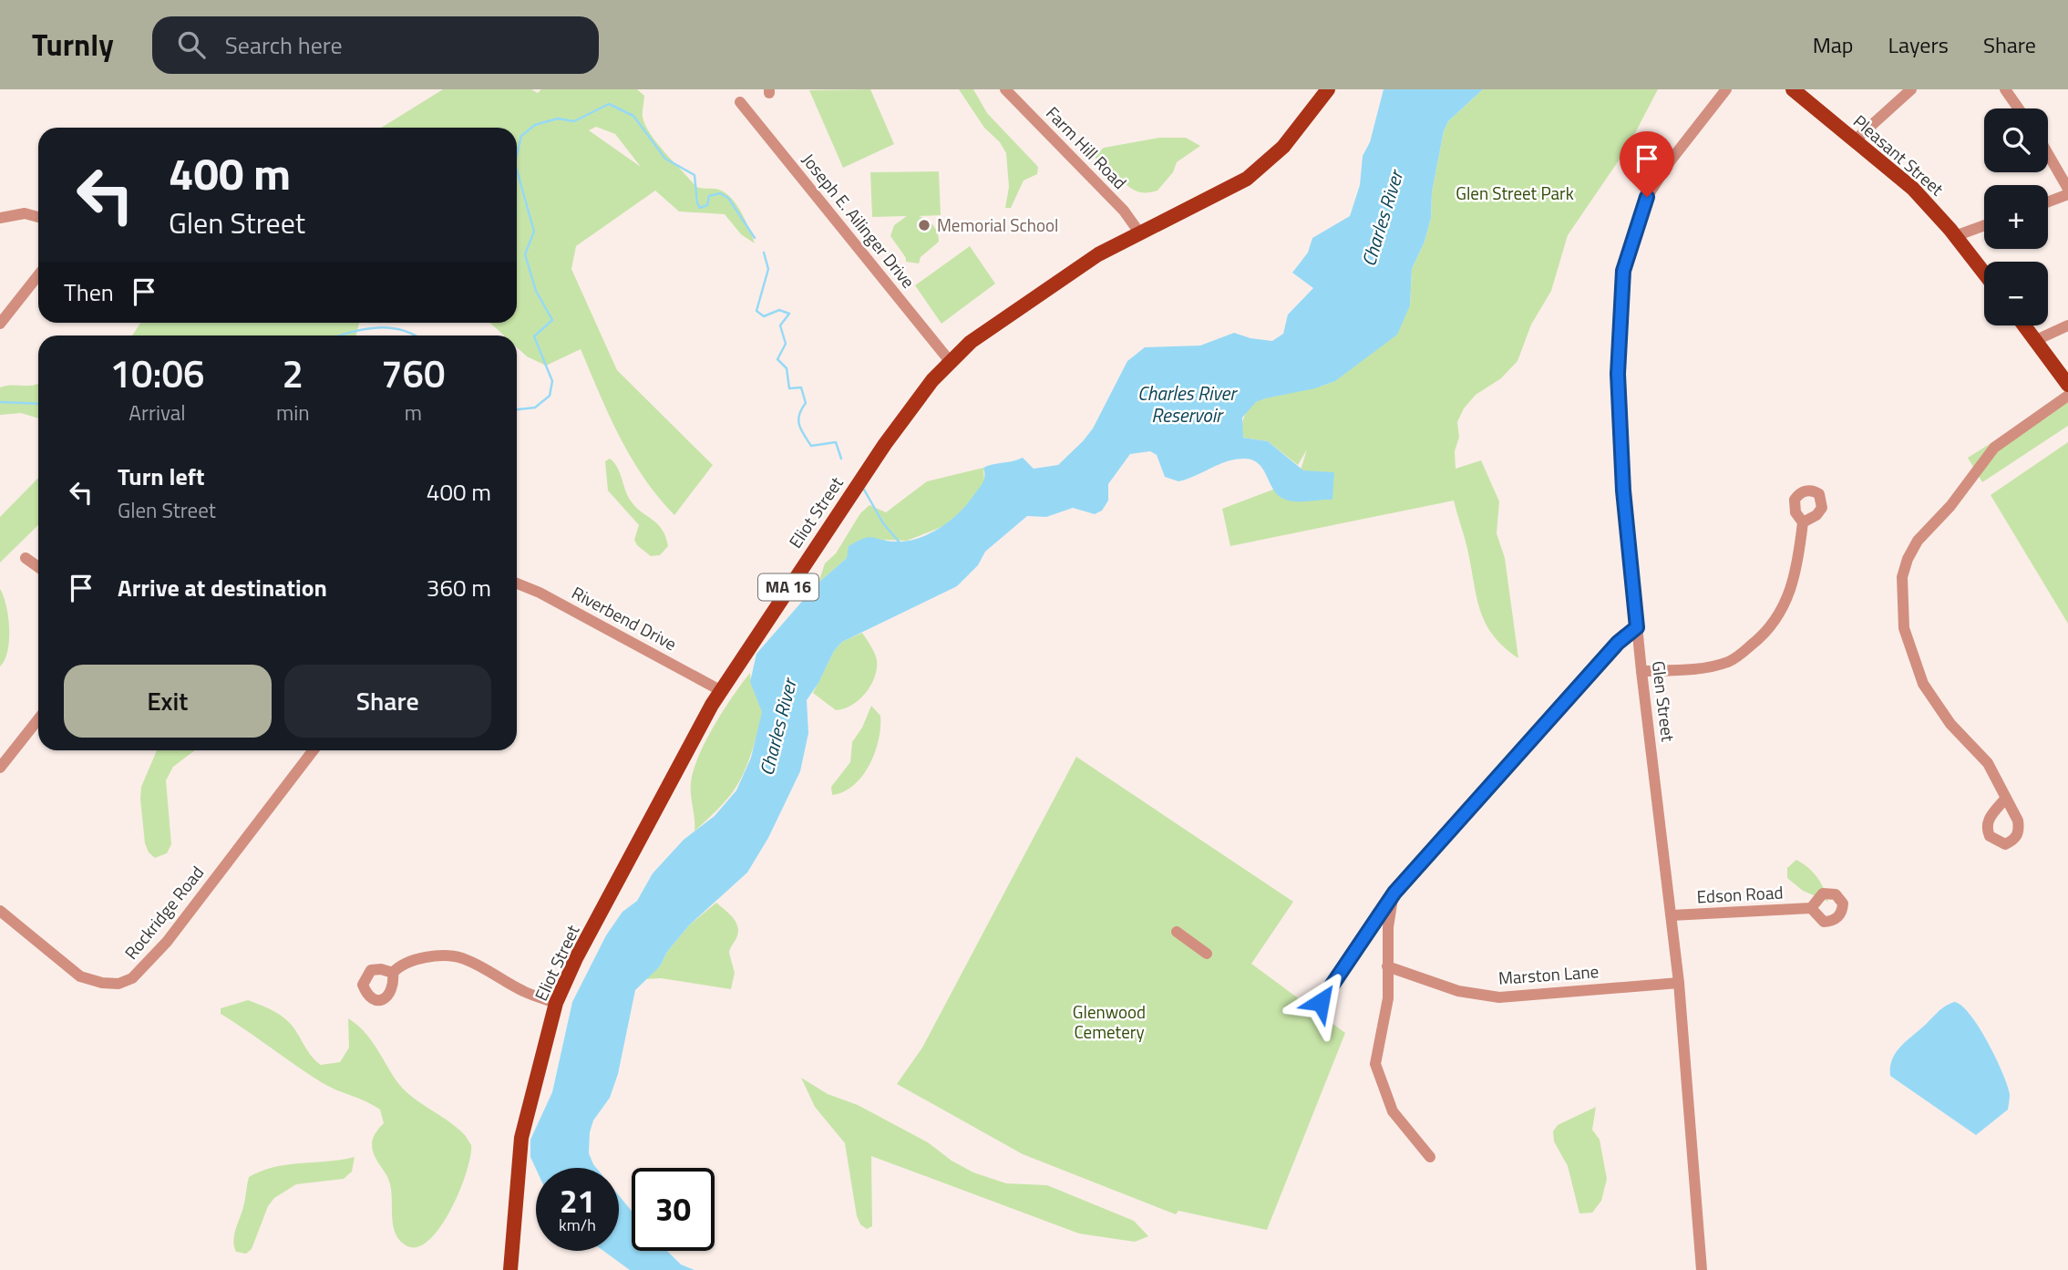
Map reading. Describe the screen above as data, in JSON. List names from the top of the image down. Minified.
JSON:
{"streets":{"main road":["Pleasant Street","Eliot Street","MA 16"],"street":["Farm Hill Road","Joseph E. Ailinger Drive","Riverbend Drive","Glen Street","Edson Road","Rockridge Road","Marston Lane"]},"crossings":[["Farm Hill Road","Eliot Street"],["Joseph E. Ailinger Drive","Eliot Street"],["Eliot Street","Riverbend Drive"],["Glen Street","Edson Road"],["Glen Street","Marston Lane"]],"water":["Charles River","Charles River Reservoir"],"parks":["Glen Street Park","Glenwood Cemetery"],"places":["Memorial School"],"page":{"header":"Turnly","search":"Search here","nav":["Map","Layers","Share"],"map_buttons":["+","−"],"turn":["400 m","Glen Street"],"then":"Then","eta":["10:06","Arrival","2","min","760","m"],"list":[{"name":"Turn left","note":"Glen Street","value":"400 m"},{"name":"Arrive at destination","value":"360 m"}],"buttons":["Exit","Share"],"speed":"21 km/h","limit":"30"}}
